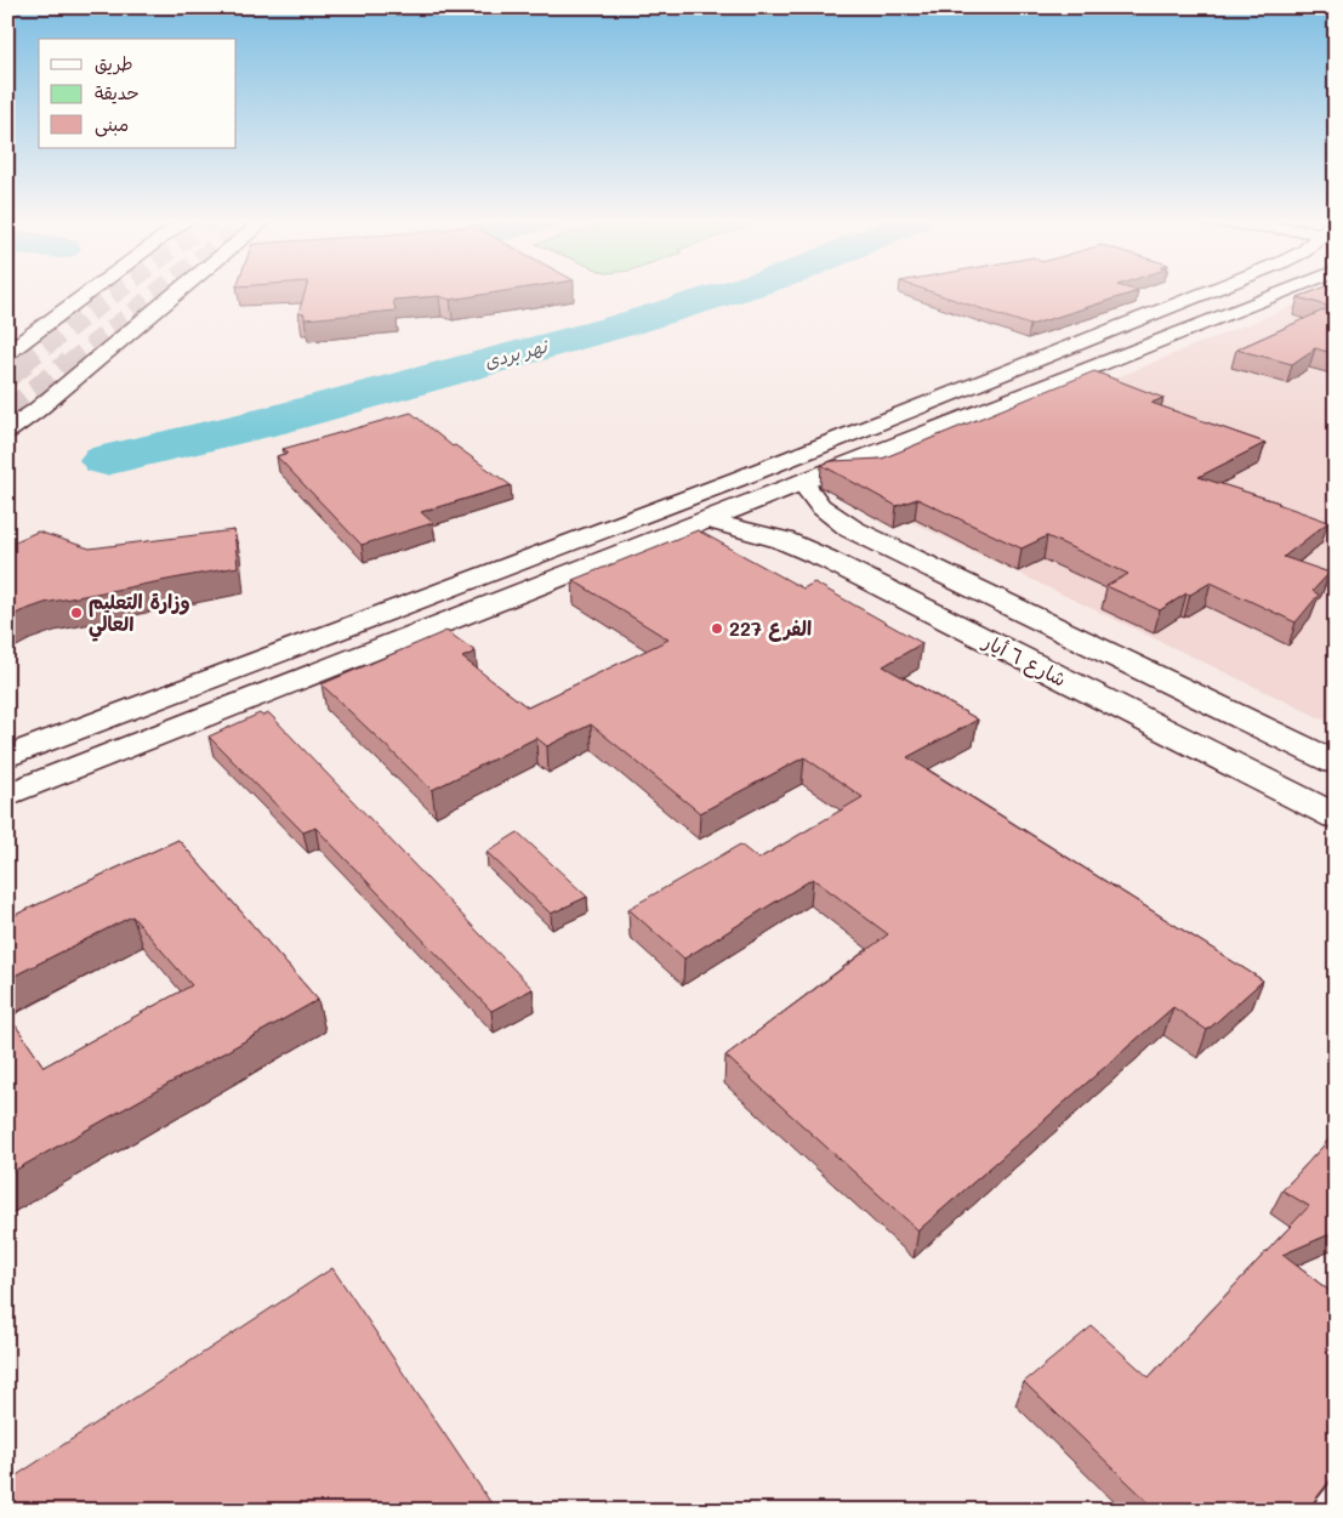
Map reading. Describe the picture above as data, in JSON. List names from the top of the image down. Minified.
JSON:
{"streets":{"main road":["شارع ٦ أيار"]},"water":["نهر بردى"],"places":["وزارة التعليم العالي","الفرع 227"],"legend":["طريق","حديقة","مبنى"]}
